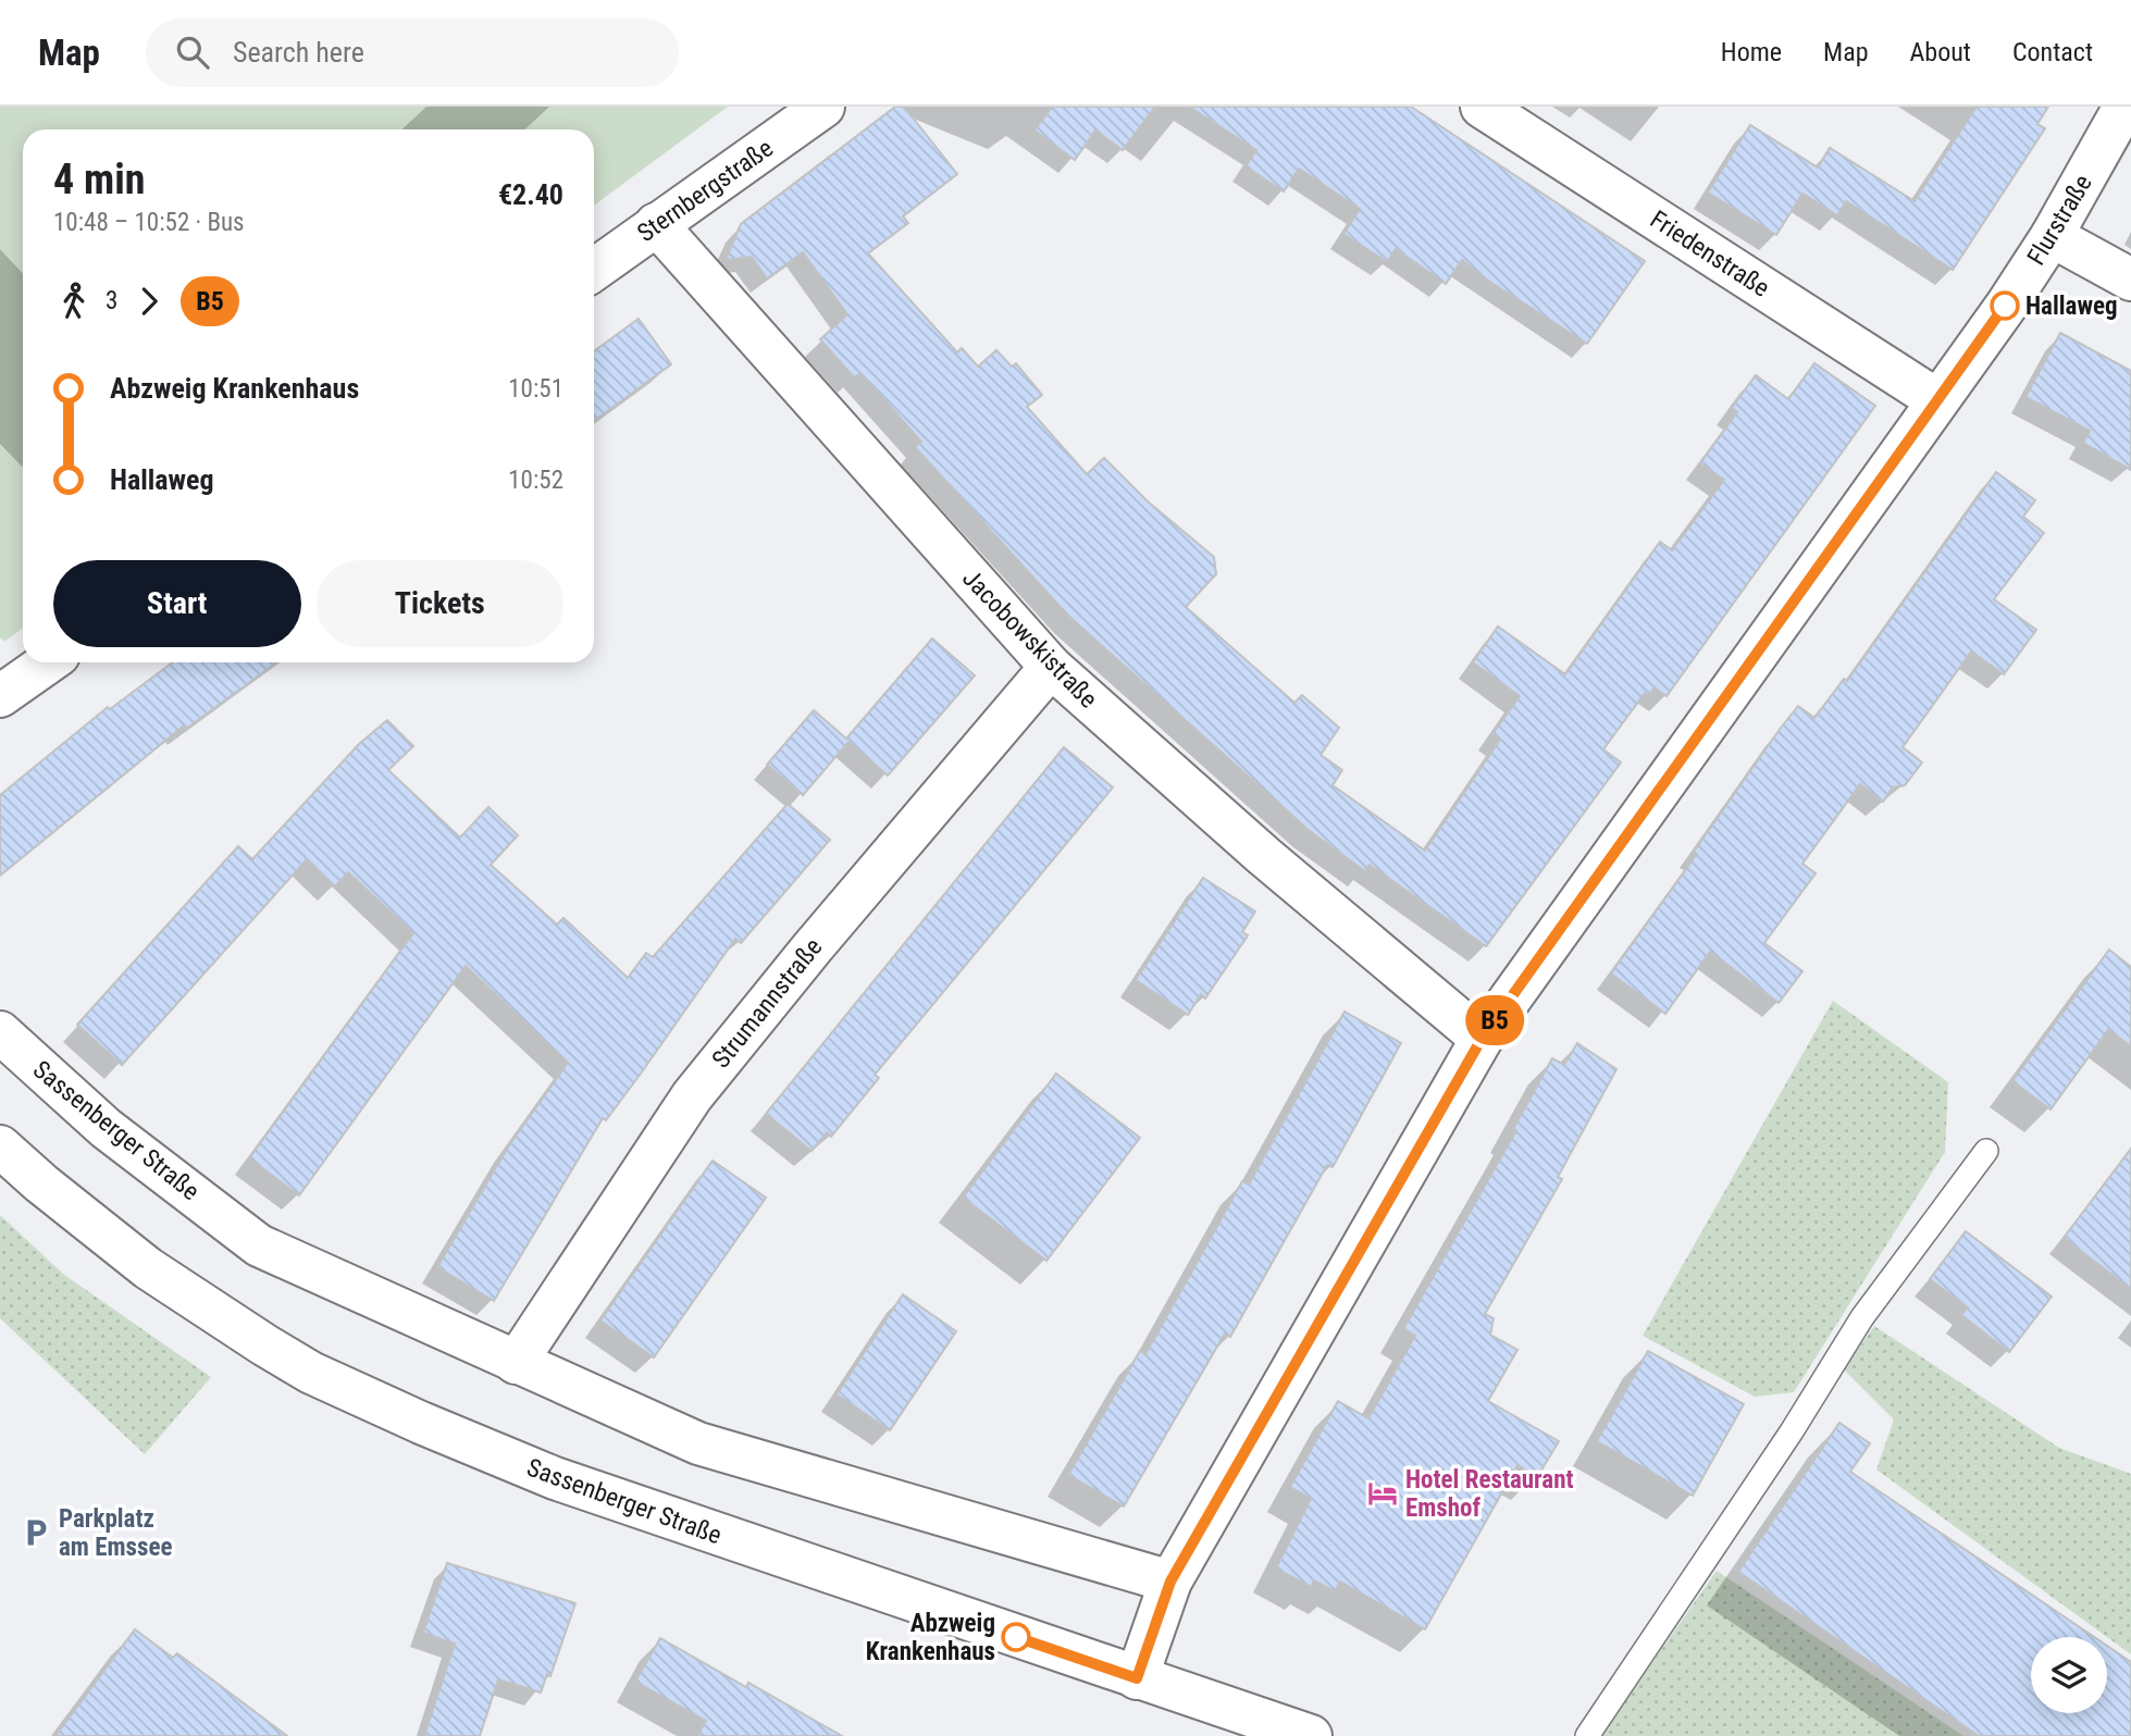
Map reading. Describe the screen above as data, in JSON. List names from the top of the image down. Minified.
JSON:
{"streets":{"street":["Sternbergstraße","Flurstraße","Friedenstraße","Jacobowskistraße","Strumannstraße","Sassenberger Straße"]},"crossings":[["Sternbergstraße","Jacobowskistraße"],["Flurstraße","Friedenstraße"],["Flurstraße","Jacobowskistraße"],["Flurstraße","Sassenberger Straße"],["Jacobowskistraße","Strumannstraße"],["Strumannstraße","Sassenberger Straße"]],"places":{"other":["Hallaweg","Abzweig Krankenhaus"],"hotel":["Hotel Restaurant Emshof"],"parking":["Parkplatz am Emssee"]},"lines":["bus line B5"],"page":{"header":"Map","search":"Search here","nav":["Home","Map","About","Contact"],"on_map":"B5","heading":["4 min","10:48 – 10:52 · Bus","€2.40"],"legs":["3","B5"],"list":[{"name":"Abzweig Krankenhaus","value":"10:51"},{"name":"Hallaweg","value":"10:52"}],"buttons":["Start","Tickets"]}}
